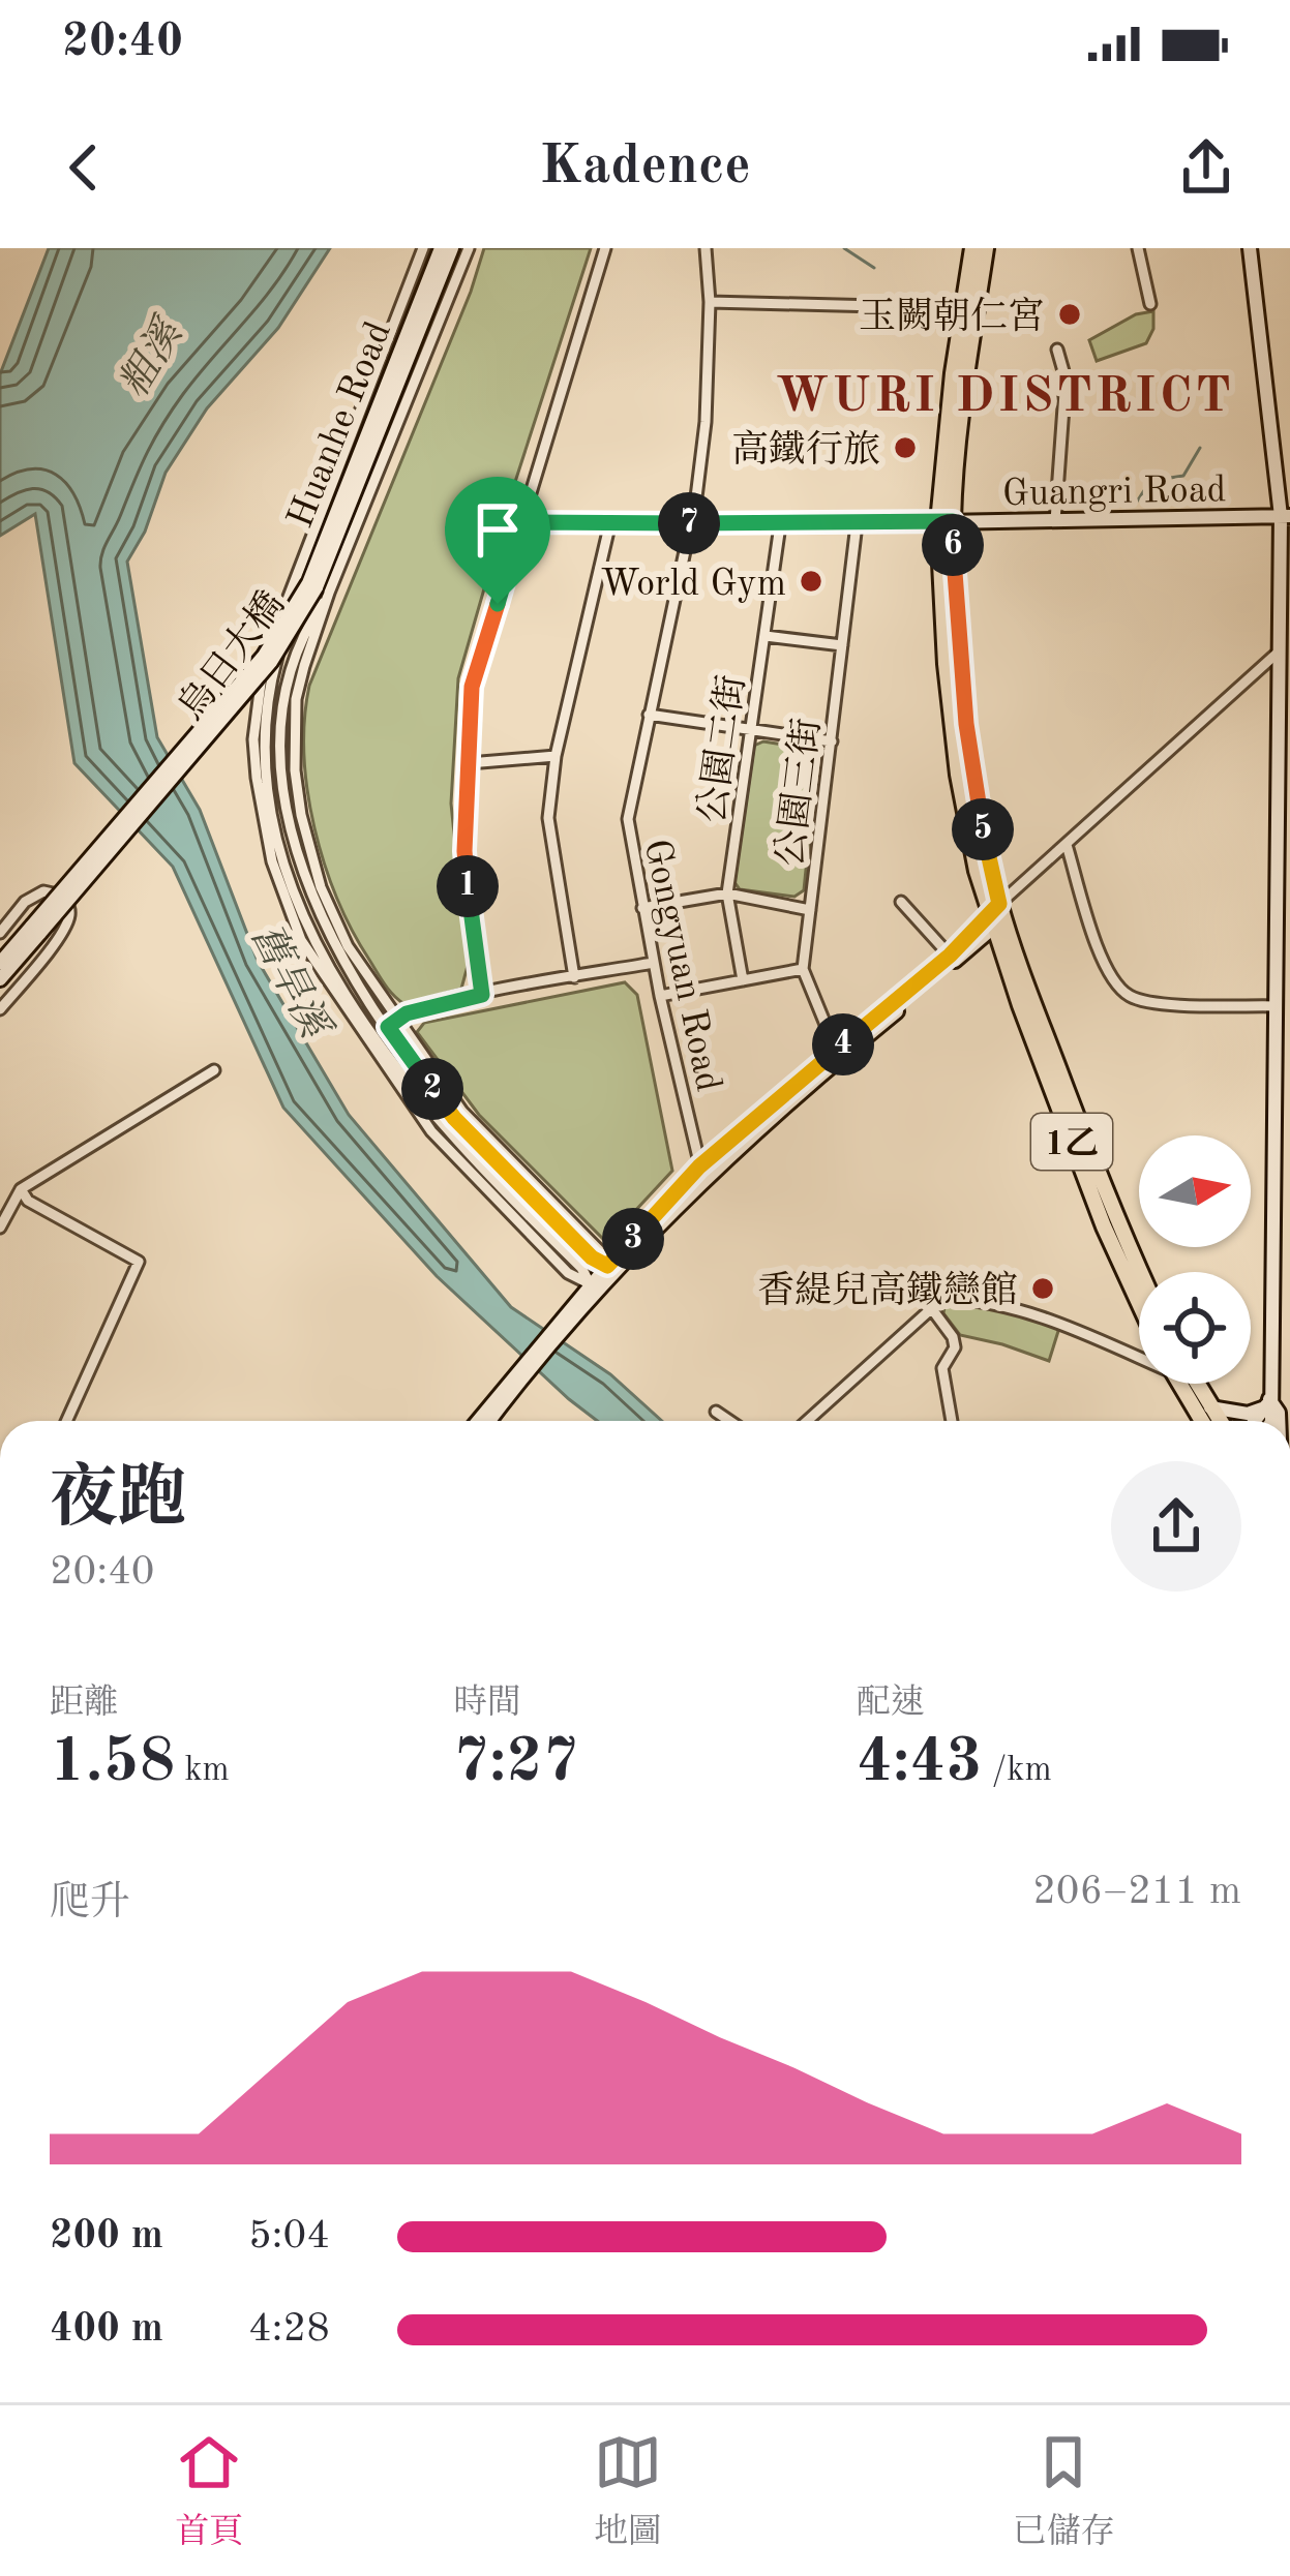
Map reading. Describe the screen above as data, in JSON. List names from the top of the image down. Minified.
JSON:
{"streets":{"main road":["1乙"],"street":["Huanhe Road","Guangri Road","烏日大橋","公園二街","公園三街","Gongyuan Road"]},"crossings":[["Guangri Road","1乙"]],"districts":["WURI DISTRICT"],"water":["粗溪","舊旱溪"],"places":["玉闕朝仁宮","高鐵行旅","World Gym","香緹兒高鐵戀館"],"north":"right","page":{"status":"20:40","header":"Kadence","pins":["7","6","5","1","4","2","3"],"heading":["夜跑","20:40"],"stats":[["距離","1.58 km"],["時間","7:27"],["配速","4:43 /km"]],"chart":["爬升","206–211 m"],"list":[{"name":"200 m","note":"5:04"},{"name":"400 m","note":"4:28"}],"tabs":["首頁","地圖","已儲存"]}}
